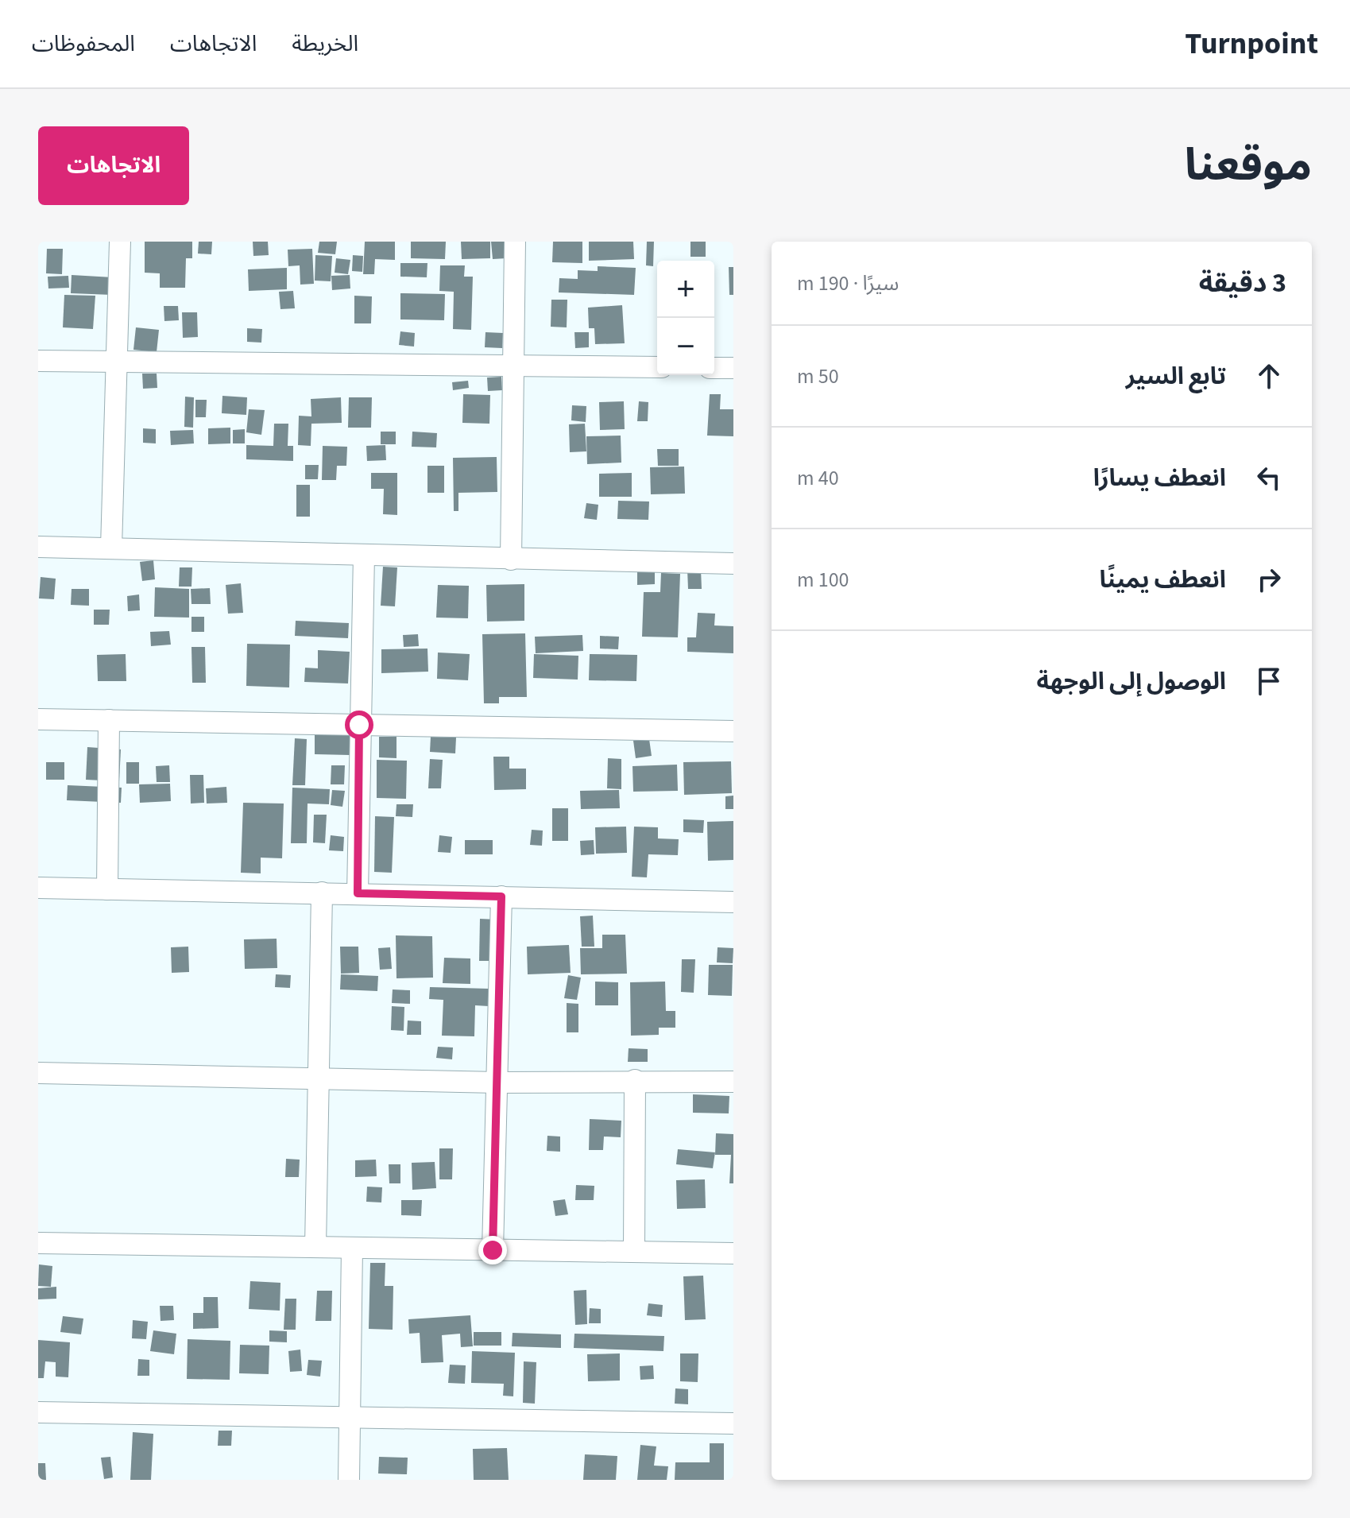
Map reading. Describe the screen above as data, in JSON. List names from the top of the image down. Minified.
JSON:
{"page":{"header":"Turnpoint","nav":["الخريطة","الاتجاهات","المحفوظات"],"title":"موقعنا","buttons":"الاتجاهات","heading":["3 دقيقة","سيرًا · 190 m"],"map_buttons":["+","−"],"list":[["تابع السير","50 m"],["انعطف يسارًا","40 m"],["انعطف يمينًا","100 m"],"الوصول إلى الوجهة"]}}
